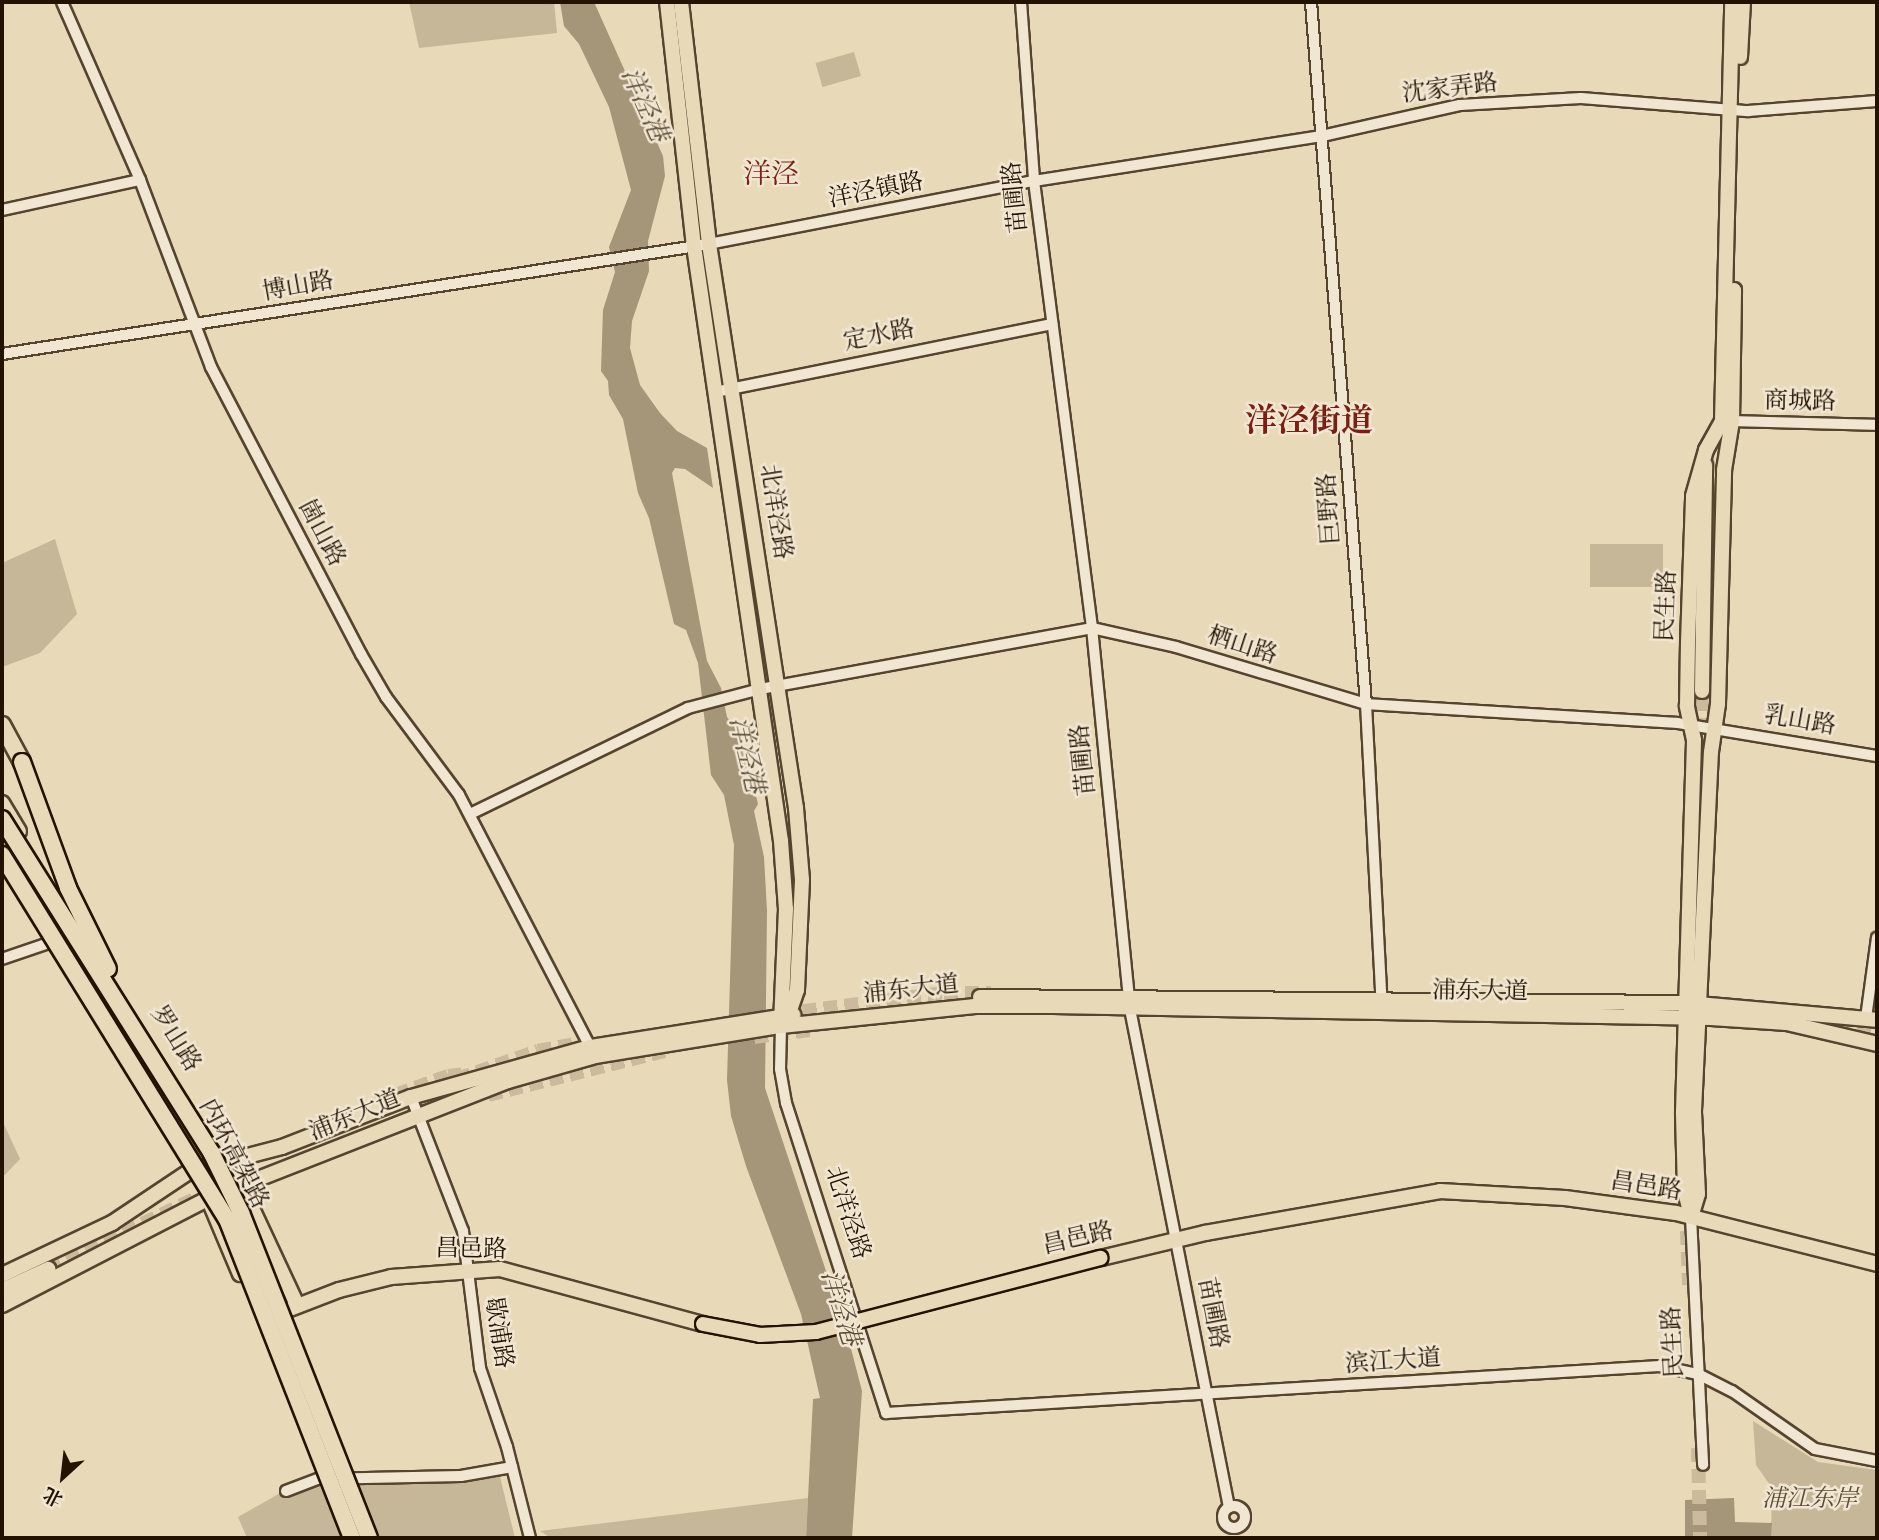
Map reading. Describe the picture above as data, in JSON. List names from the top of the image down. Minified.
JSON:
{"streets":{"highway":["内环高架路"],"main road":["北洋泾路","民生路","浦东大道","罗山路","昌邑路"],"street":["沈家弄路","洋泾镇路","苗圃路","博山路","定水路","商城路","巨野路","崮山路","栖山路","乳山路","歇浦路","滨江大道"]},"crossings":[["沈家弄路","洋泾镇路"],["沈家弄路","苗圃路"],["沈家弄路","巨野路"],["沈家弄路","民生路"],["洋泾镇路","苗圃路"],["洋泾镇路","博山路"],["洋泾镇路","北洋泾路"],["苗圃路","定水路"],["苗圃路","栖山路"],["苗圃路","浦东大道"],["苗圃路","昌邑路"],["苗圃路","滨江大道"],["博山路","崮山路"],["定水路","北洋泾路"],["商城路","民生路"],["巨野路","栖山路"],["巨野路","浦东大道"],["北洋泾路","栖山路"],["北洋泾路","浦东大道"],["北洋泾路","滨江大道"],["崮山路","栖山路"],["崮山路","浦东大道"],["民生路","栖山路"],["民生路","乳山路"],["民生路","浦东大道"],["民生路","昌邑路"],["民生路","滨江大道"],["栖山路","乳山路"],["浦东大道","罗山路"],["浦东大道","内环高架路"],["浦东大道","昌邑路"],["浦东大道","歇浦路"],["罗山路","内环高架路"],["罗山路","昌邑路"],["昌邑路","歇浦路"]],"districts":["洋泾","洋泾街道"],"water":["洋泾港"],"parks":["浦江东岸"],"north":"bottom left"}
